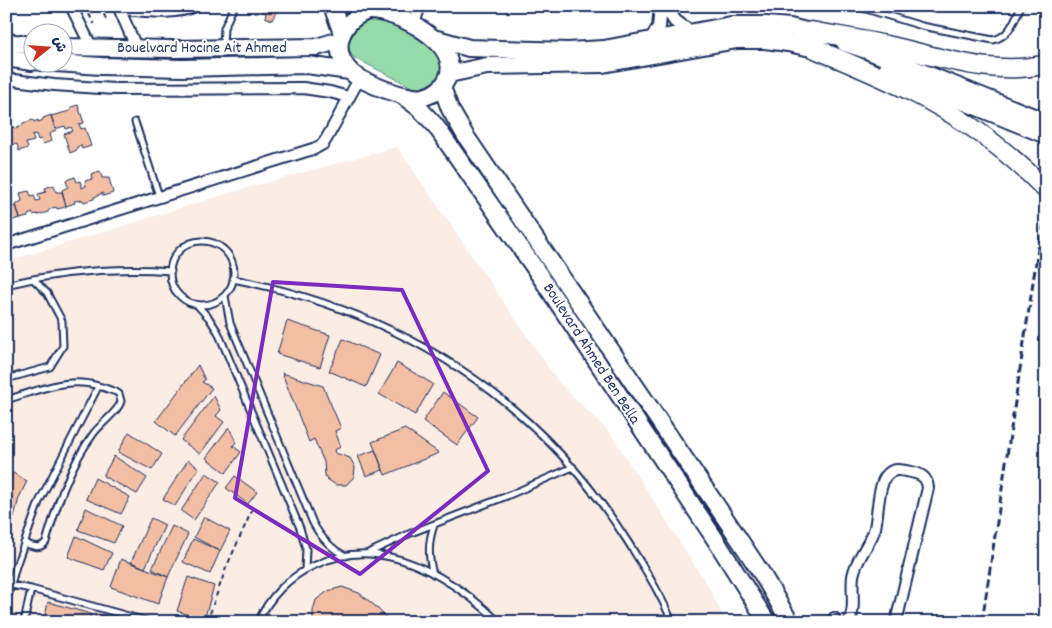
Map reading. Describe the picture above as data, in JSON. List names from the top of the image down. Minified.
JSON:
{"streets":{"main road":["Bouelvard Hocine Ait Ahmed","Boulevard Ahmed Ben Bella"]},"crossings":[["Bouelvard Hocine Ait Ahmed","Boulevard Ahmed Ben Bella"]],"north":"right"}
